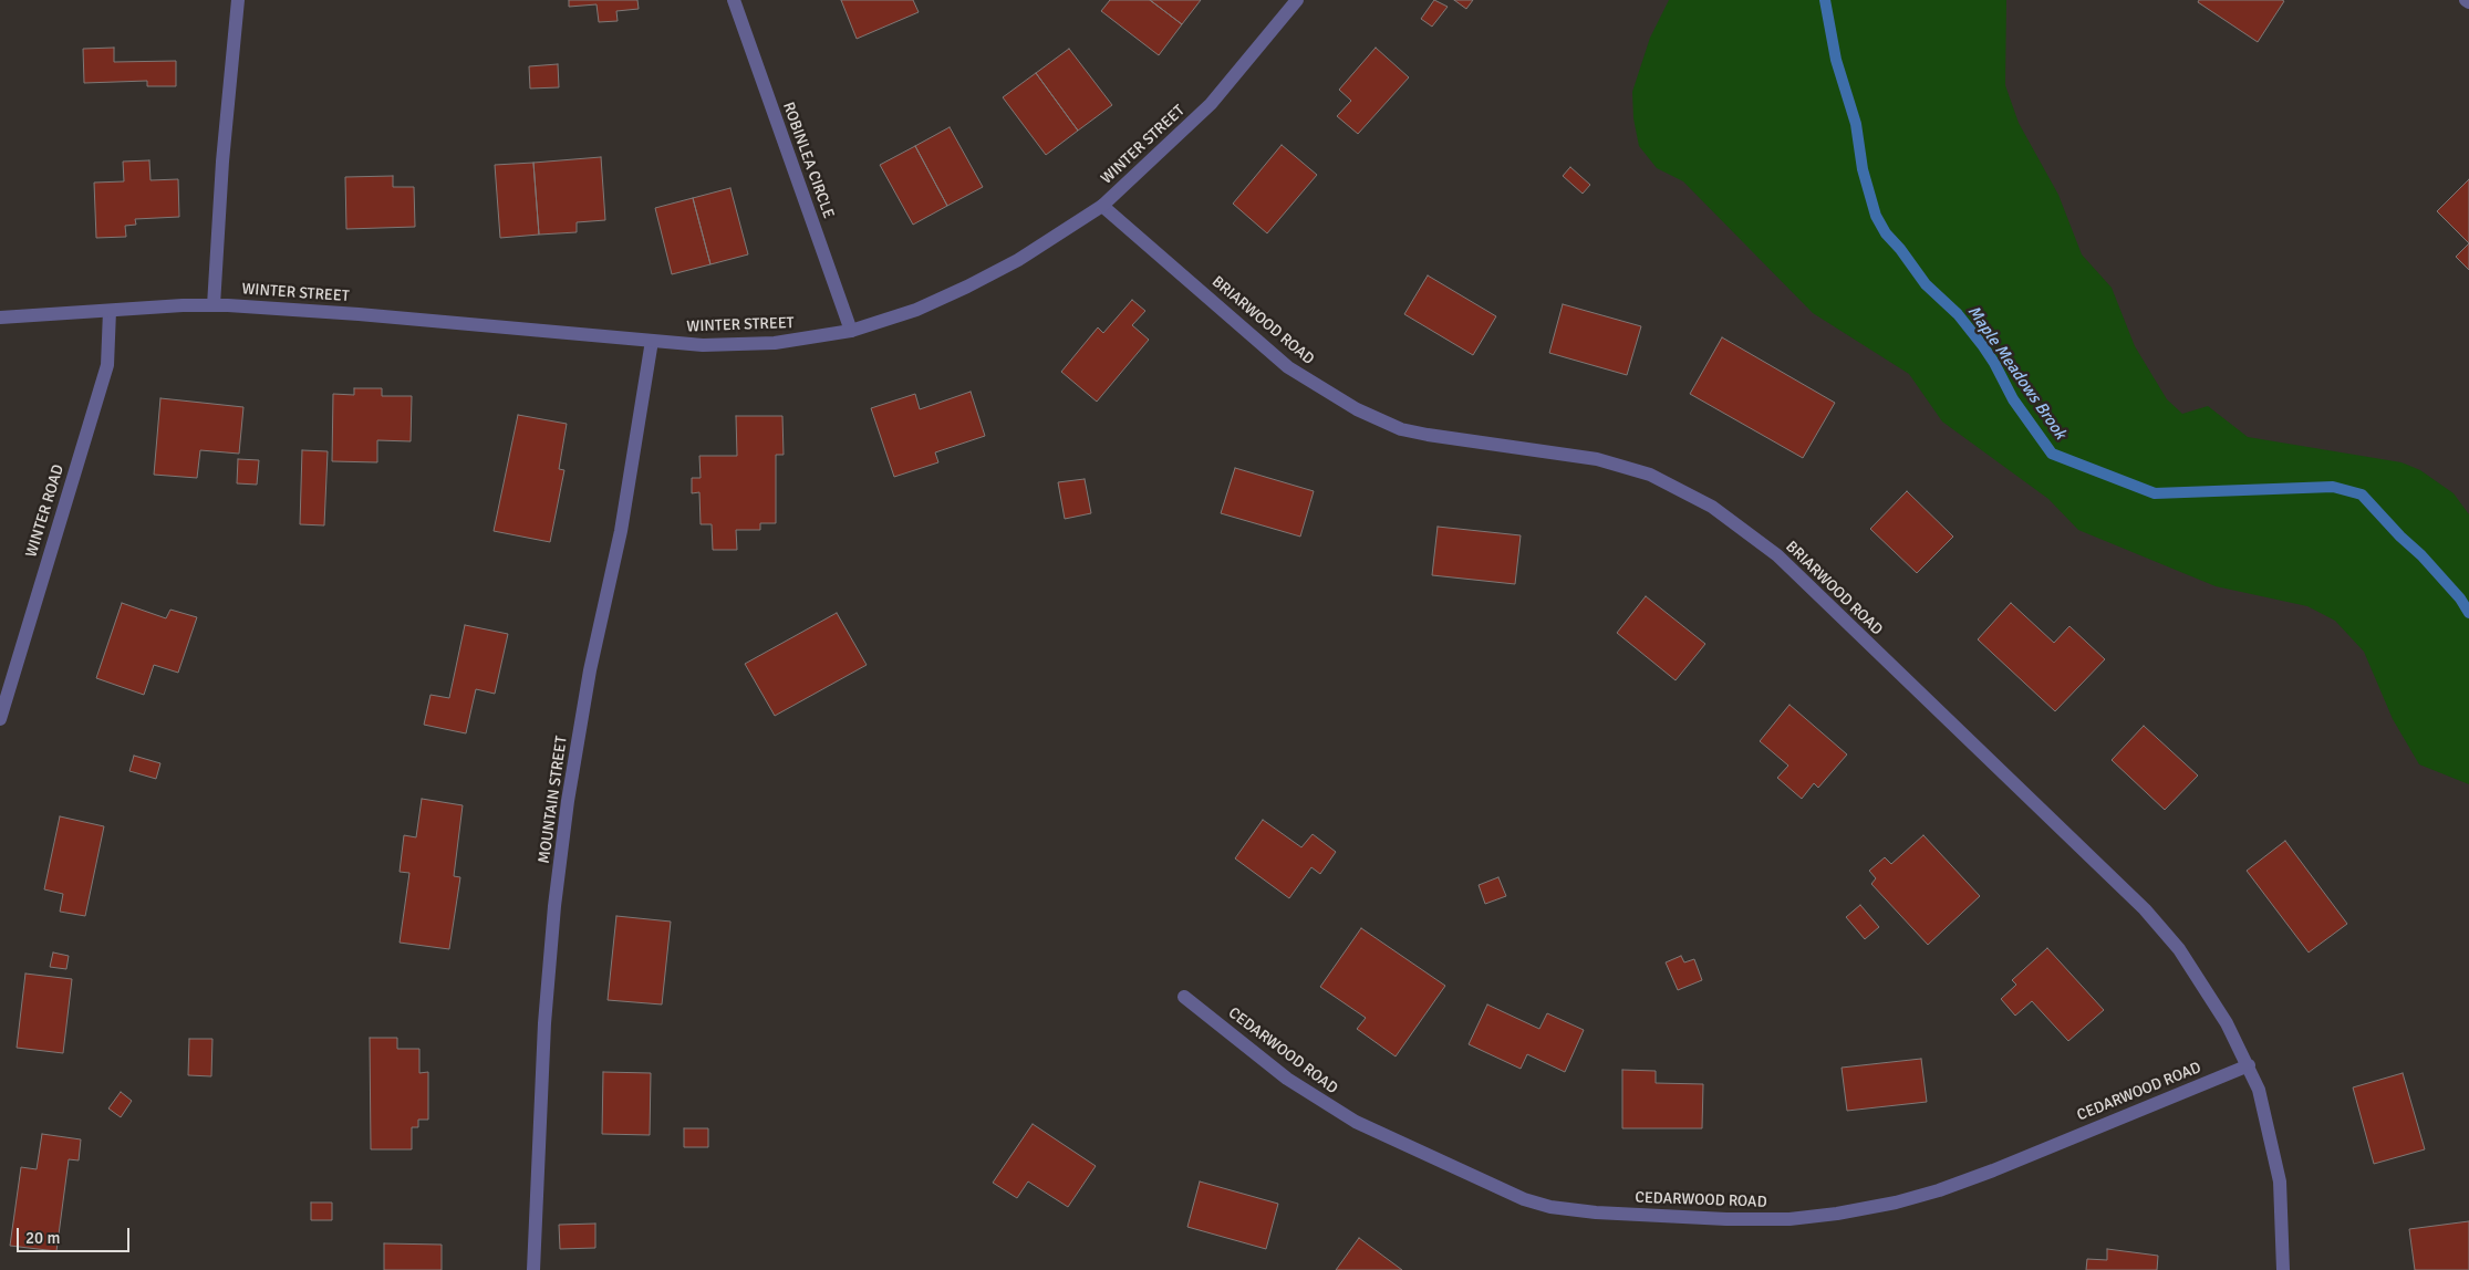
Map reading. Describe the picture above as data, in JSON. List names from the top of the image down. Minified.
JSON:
{"streets":{"street":["WINTER STREET","ROBINLEA CIRCLE","BRIARWOOD ROAD","WINTER ROAD","MOUNTAIN STREET","CEDARWOOD ROAD"]},"crossings":[["WINTER STREET","ROBINLEA CIRCLE"],["WINTER STREET","BRIARWOOD ROAD"],["WINTER STREET","WINTER ROAD"],["WINTER STREET","MOUNTAIN STREET"],["BRIARWOOD ROAD","CEDARWOOD ROAD"]],"water":["Maple Meadows Brook"],"scale_bar":"20 m"}
